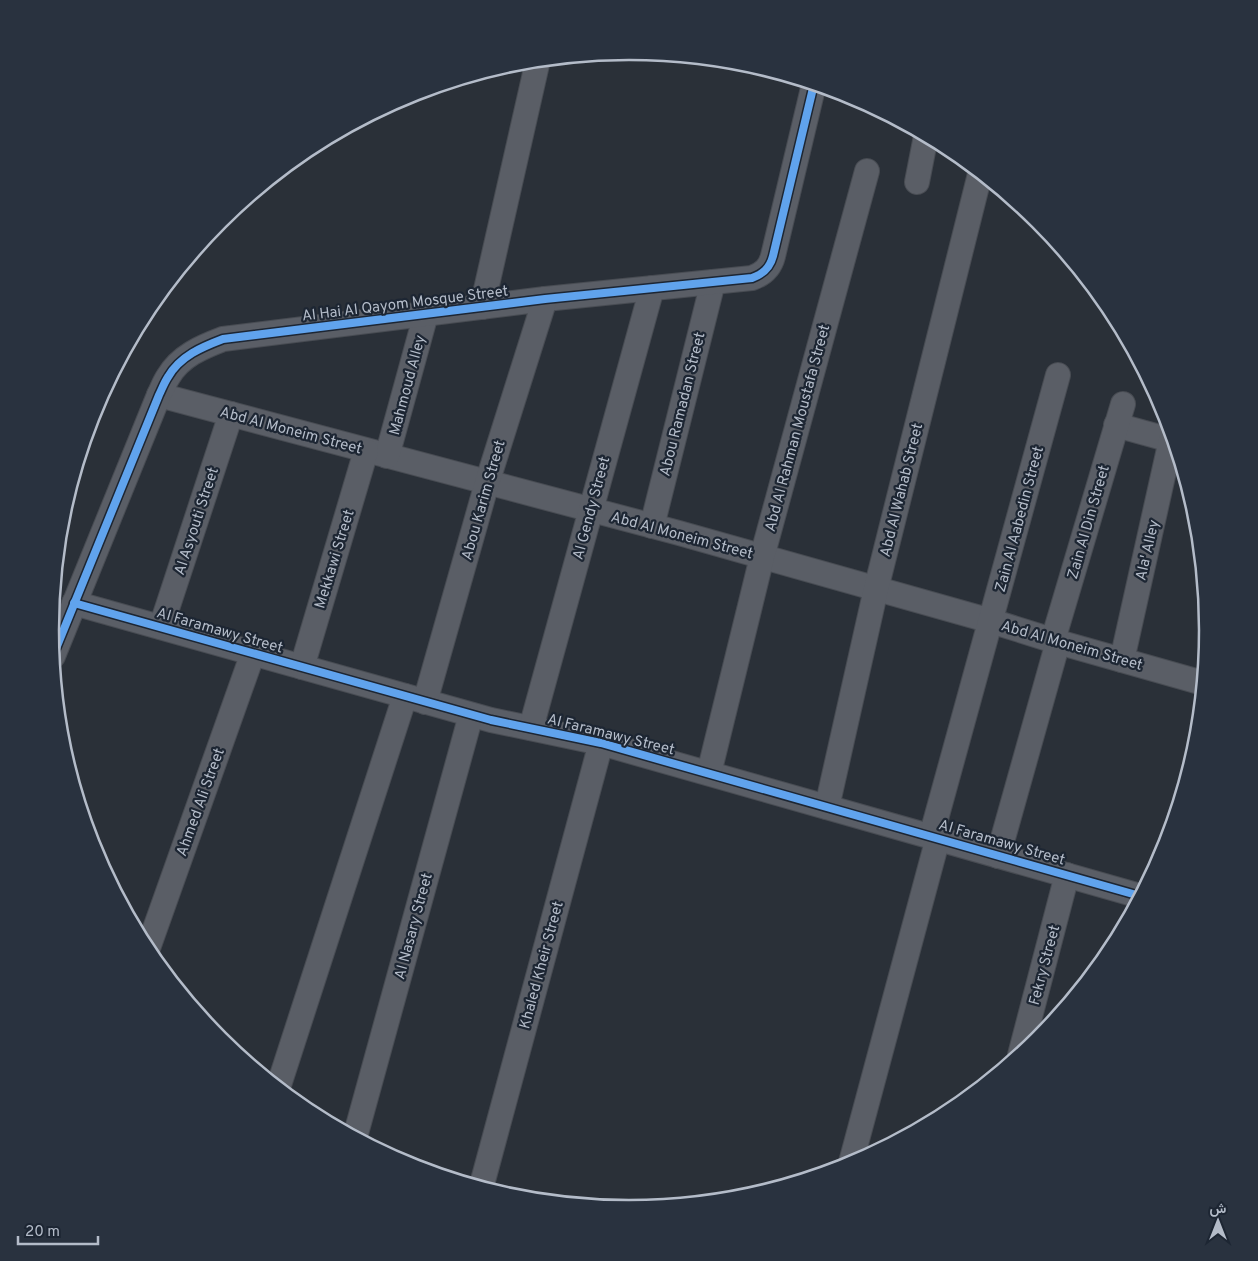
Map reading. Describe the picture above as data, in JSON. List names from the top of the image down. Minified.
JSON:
{"streets":{"street":["Al Hai Al Qayom Mosque Street","Mahmoud Alley","Abou Ramadan Street","Abd Al Rahman Moustafa Street","Abd Al Moneim Street","Abd Al Wahab Street","Abou Karim Street","Al Gendy Street","Zain Al Aabedin Street","Al Asyouti Street","Zain Al Din Street","Ala' Alley","Mekkawi Street","Al Faramawy Street","Ahmed Ali Street","Al Nasary Street","Khaled Kheir Street","Fekry Street"]},"crossings":[["Al Hai Al Qayom Mosque Street","Mahmoud Alley"],["Al Hai Al Qayom Mosque Street","Abou Ramadan Street"],["Al Hai Al Qayom Mosque Street","Abd Al Moneim Street"],["Al Hai Al Qayom Mosque Street","Abou Karim Street"],["Al Hai Al Qayom Mosque Street","Al Gendy Street"],["Al Hai Al Qayom Mosque Street","Al Faramawy Street"],["Mahmoud Alley","Abd Al Moneim Street"],["Mahmoud Alley","Mekkawi Street"],["Abou Ramadan Street","Abd Al Moneim Street"],["Abd Al Rahman Moustafa Street","Abd Al Moneim Street"],["Abd Al Rahman Moustafa Street","Al Faramawy Street"],["Abd Al Moneim Street","Abd Al Wahab Street"],["Abd Al Moneim Street","Abou Karim Street"],["Abd Al Moneim Street","Al Gendy Street"],["Abd Al Moneim Street","Zain Al Aabedin Street"],["Abd Al Moneim Street","Al Asyouti Street"],["Abd Al Moneim Street","Zain Al Din Street"],["Abd Al Moneim Street","Ala' Alley"],["Abd Al Moneim Street","Mekkawi Street"],["Abd Al Wahab Street","Al Faramawy Street"],["Abou Karim Street","Al Faramawy Street"],["Al Gendy Street","Al Faramawy Street"],["Zain Al Aabedin Street","Al Faramawy Street"],["Al Asyouti Street","Al Faramawy Street"],["Zain Al Din Street","Al Faramawy Street"],["Mekkawi Street","Al Faramawy Street"],["Al Faramawy Street","Ahmed Ali Street"],["Al Faramawy Street","Al Nasary Street"],["Al Faramawy Street","Khaled Kheir Street"],["Al Faramawy Street","Fekry Street"]],"scale_bar":"20 m","north":"top"}
